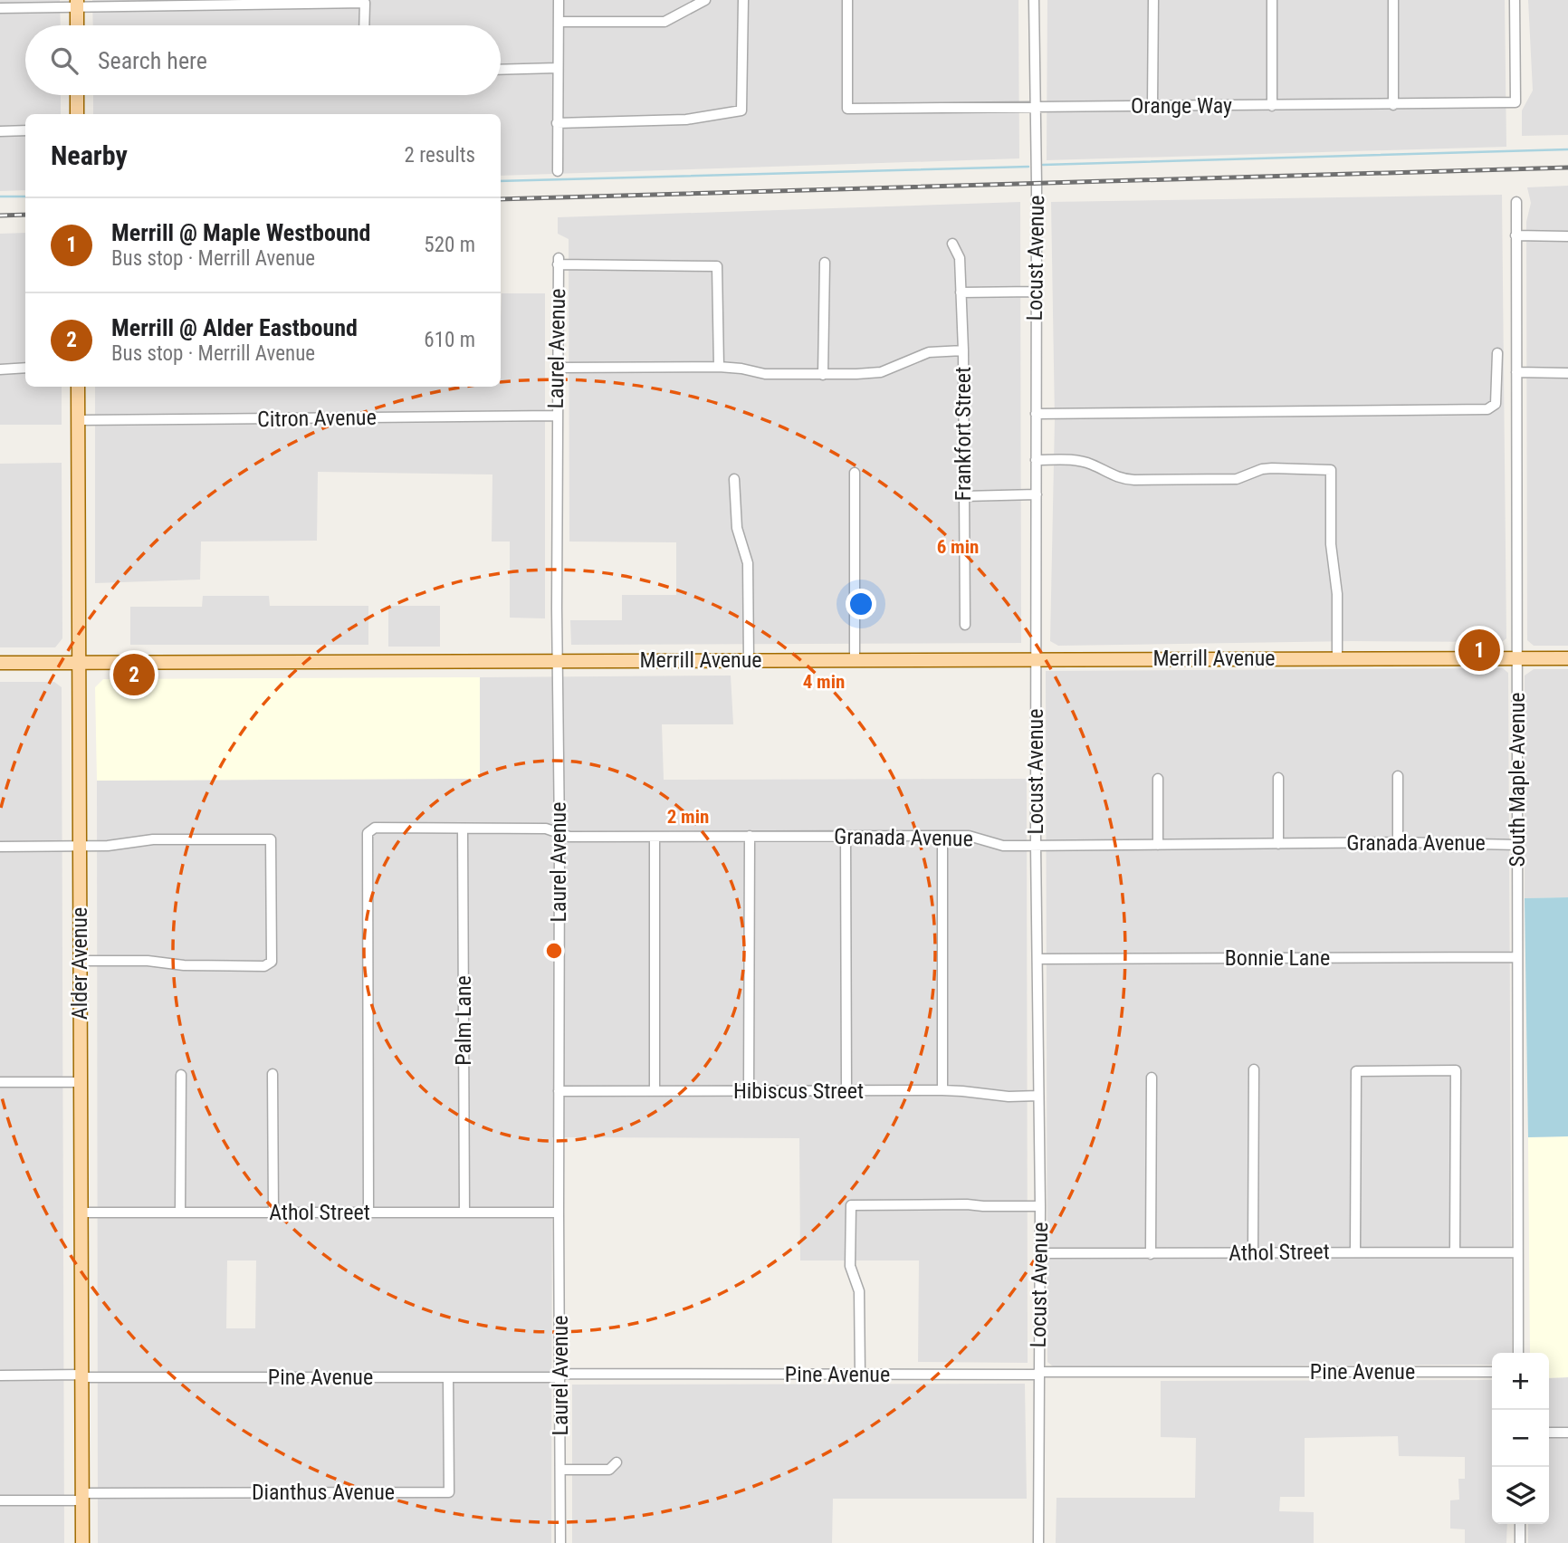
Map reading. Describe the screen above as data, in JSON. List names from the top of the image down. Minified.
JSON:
{"streets":{"main road":["Merrill Avenue","Alder Avenue"],"street":["Orange Way","Locust Avenue","Laurel Avenue","Citron Avenue","Frankfort Street","South Maple Avenue","Granada Avenue","Bonnie Lane","Palm Lane","Hibiscus Street","Athol Street","Pine Avenue","Dianthus Avenue"]},"crossings":[["Orange Way","Locust Avenue"],["Locust Avenue","Merrill Avenue"],["Locust Avenue","Granada Avenue"],["Locust Avenue","Bonnie Lane"],["Locust Avenue","Hibiscus Street"],["Locust Avenue","Athol Street"],["Locust Avenue","Pine Avenue"],["Laurel Avenue","Citron Avenue"],["Laurel Avenue","Merrill Avenue"],["Laurel Avenue","Granada Avenue"],["Laurel Avenue","Hibiscus Street"],["Laurel Avenue","Athol Street"],["Laurel Avenue","Pine Avenue"],["Citron Avenue","Alder Avenue"],["Merrill Avenue","South Maple Avenue"],["Merrill Avenue","Alder Avenue"],["South Maple Avenue","Granada Avenue"],["South Maple Avenue","Bonnie Lane"],["South Maple Avenue","Athol Street"],["Granada Avenue","Palm Lane"],["Granada Avenue","Athol Street"],["Alder Avenue","Athol Street"],["Alder Avenue","Pine Avenue"],["Alder Avenue","Dianthus Avenue"],["Palm Lane","Athol Street"],["Pine Avenue","Dianthus Avenue"]],"page":{"search":"Search here","heading":["Nearby","2 results"],"list":[{"mark":"1","name":"Merrill @ Maple Westbound","note":"Bus stop · Merrill Avenue","value":"520 m"},{"mark":"2","name":"Merrill @ Alder Eastbound","note":"Bus stop · Merrill Avenue","value":"610 m"}],"pins":["1","2"],"map_buttons":["+","−"]},"rings":["6 min","4 min","2 min"]}
